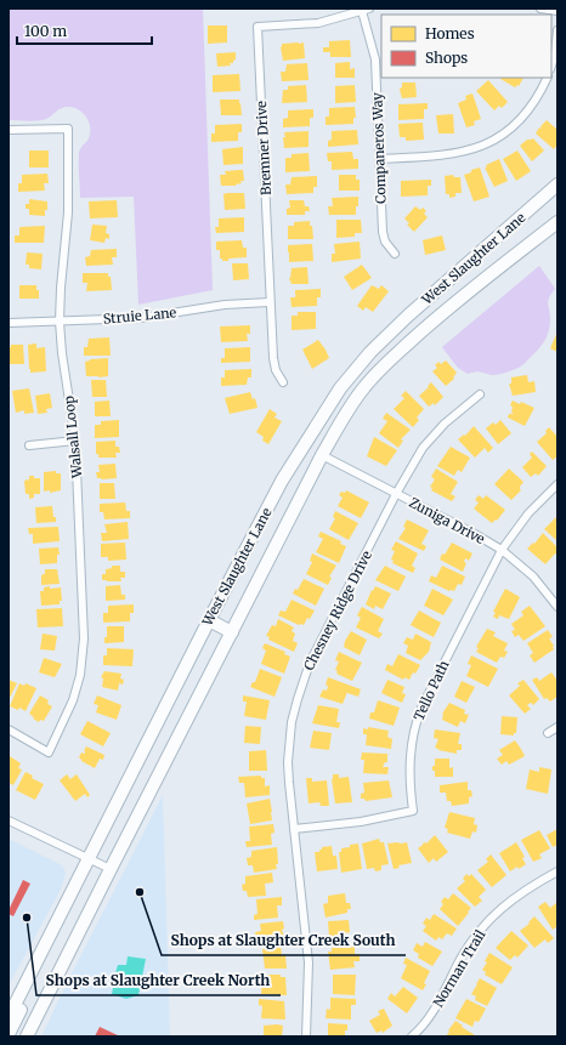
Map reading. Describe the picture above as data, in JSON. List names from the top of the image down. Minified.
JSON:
{"streets":{"main road":["West Slaughter Lane"],"street":["Bremner Drive","Companeros Way","Struie Lane","Walsall Loop","Zuniga Drive","Chesney Ridge Drive","Tello Path","Norman Trail"]},"crossings":[["Bremner Drive","Companeros Way"],["Bremner Drive","Struie Lane"],["West Slaughter Lane","Zuniga Drive"],["Struie Lane","Walsall Loop"],["Zuniga Drive","Chesney Ridge Drive"],["Zuniga Drive","Tello Path"],["Chesney Ridge Drive","Tello Path"]],"places":["Shops at Slaughter Creek South","Shops at Slaughter Creek North"],"legend":["Homes","Shops"],"scale_bar":"100 m"}
